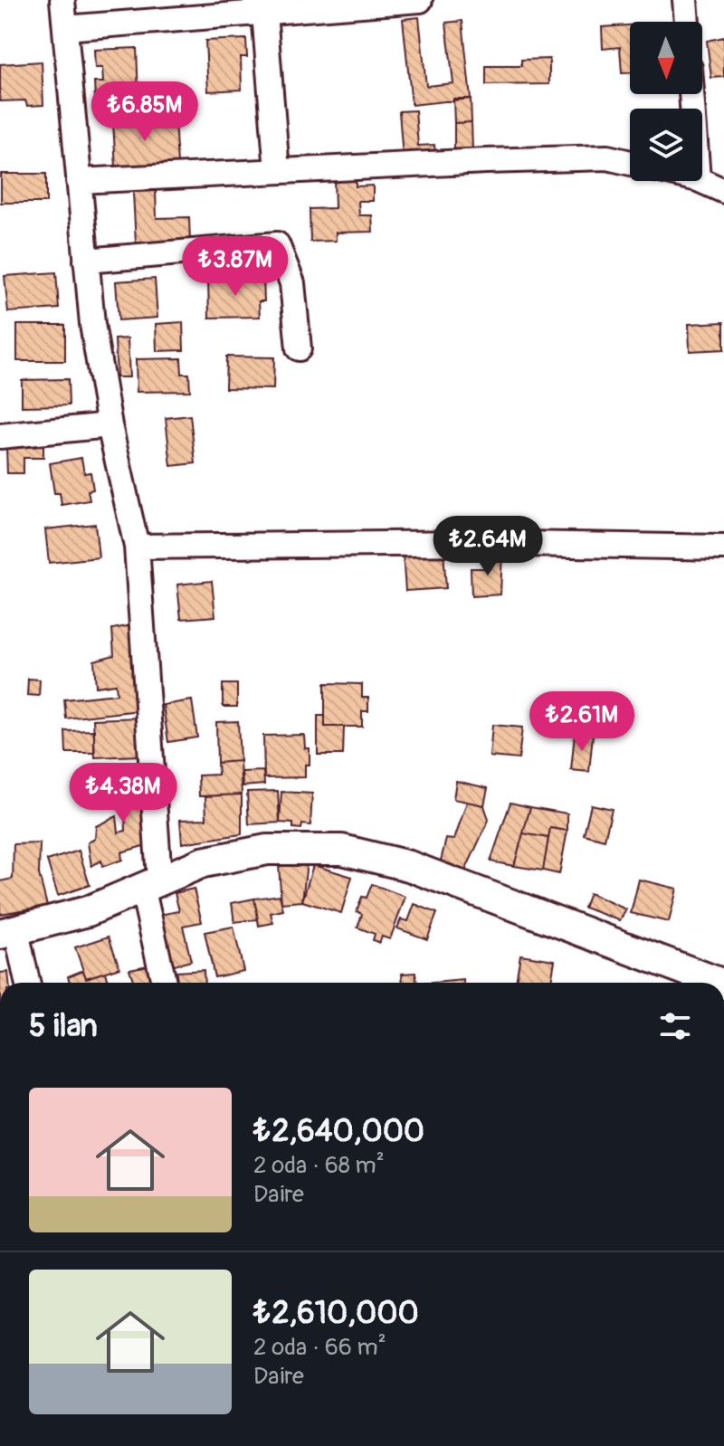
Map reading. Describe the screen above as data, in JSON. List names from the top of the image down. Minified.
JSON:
{"north":"bottom","page":{"price":["₺6.85M","₺3.87M","₺2.64M","₺2.61M","₺4.38M"],"heading":"5 ilan","list":[{"name":"₺2,640,000","note":"2 oda · 68 m² · Daire"},{"name":"₺2,610,000","note":"2 oda · 66 m² · Daire"}]}}
